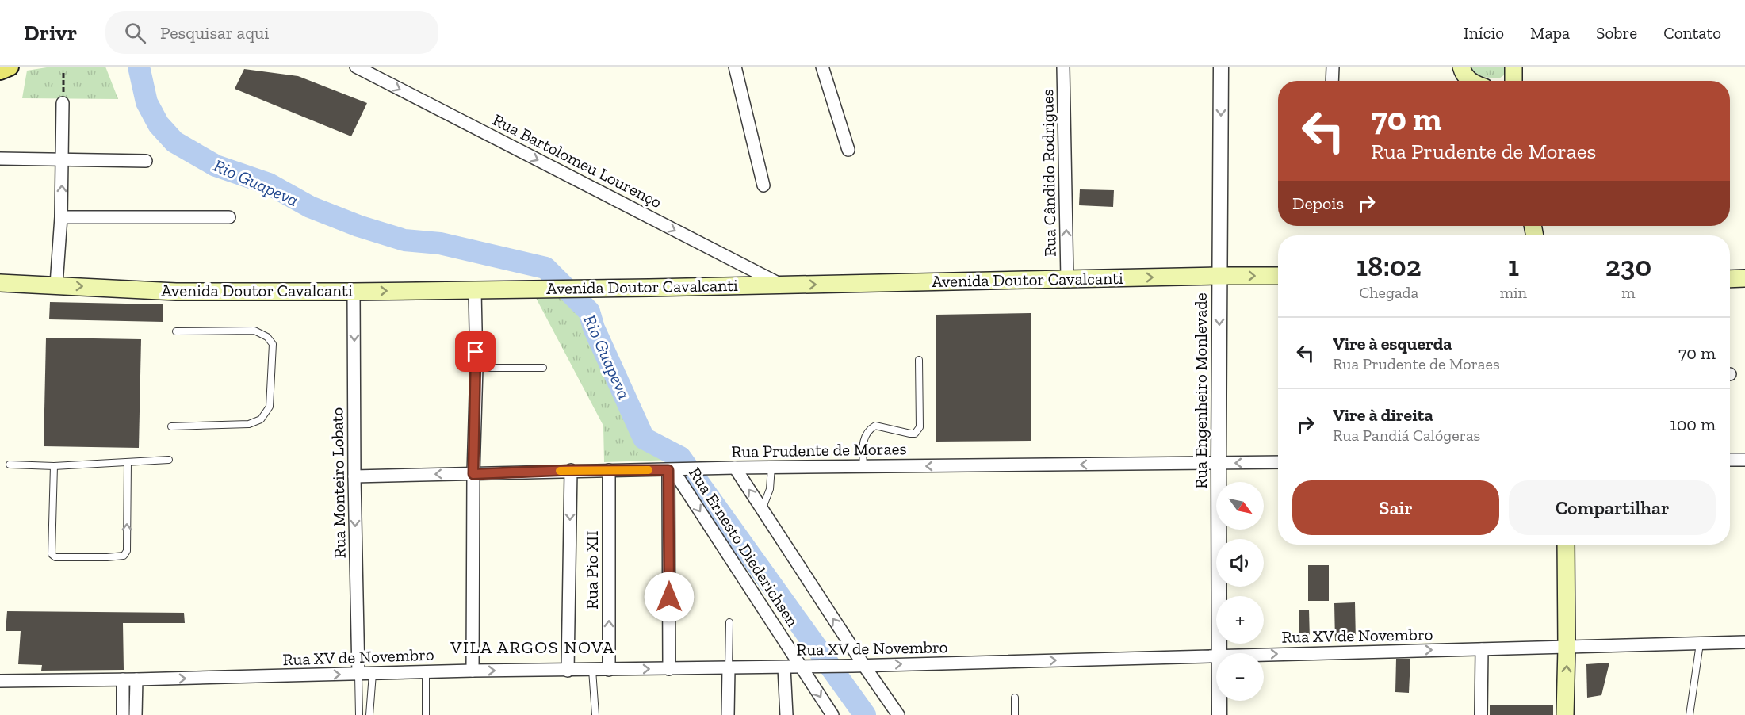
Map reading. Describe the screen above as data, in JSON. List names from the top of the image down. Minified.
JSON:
{"streets":{"main road":["Avenida Doutor Cavalcanti"],"street":["Rua Bartolomeu Lourenço","Rua Cândido Rodrigues","Rua Engenheiro Monlevade","Rua Prudente de Moraes","Rua Monteiro Lobato","Rua Ernesto Diederichsen","Rua Pio XII","Rua XV de Novembro"]},"crossings":[["Rua Bartolomeu Lourenço","Avenida Doutor Cavalcanti"],["Rua Cândido Rodrigues","Avenida Doutor Cavalcanti"],["Avenida Doutor Cavalcanti","Rua Engenheiro Monlevade"],["Avenida Doutor Cavalcanti","Rua Monteiro Lobato"],["Rua Engenheiro Monlevade","Rua Prudente de Moraes"],["Rua Prudente de Moraes","Rua Monteiro Lobato"],["Rua Prudente de Moraes","Rua Ernesto Diederichsen"],["Rua Prudente de Moraes","Rua Pio XII"],["Rua Monteiro Lobato","Rua XV de Novembro"],["Rua Ernesto Diederichsen","Rua XV de Novembro"],["Rua Pio XII","Rua XV de Novembro"]],"one_way":["Rua Bartolomeu Lourenço","Rua Cândido Rodrigues","Avenida Doutor Cavalcanti","Rua Engenheiro Monlevade","Rua Prudente de Moraes","Rua Monteiro Lobato","Rua XV de Novembro"],"districts":["VILA ARGOS NOVA"],"water":["Rio Guapeva"],"north":"bottom right","page":{"header":"Drivr","search":"Pesquisar aqui","nav":["Início","Mapa","Sobre","Contato"],"turn":["70 m","Rua Prudente de Moraes"],"then":"Depois","eta":["18:02","Chegada","1","min","230","m"],"list":[{"name":"Vire à esquerda","note":"Rua Prudente de Moraes","value":"70 m"},{"name":"Vire à direita","note":"Rua Pandiá Calógeras","value":"100 m"}],"buttons":["Sair","Compartilhar"],"map_buttons":["+","−"]}}
